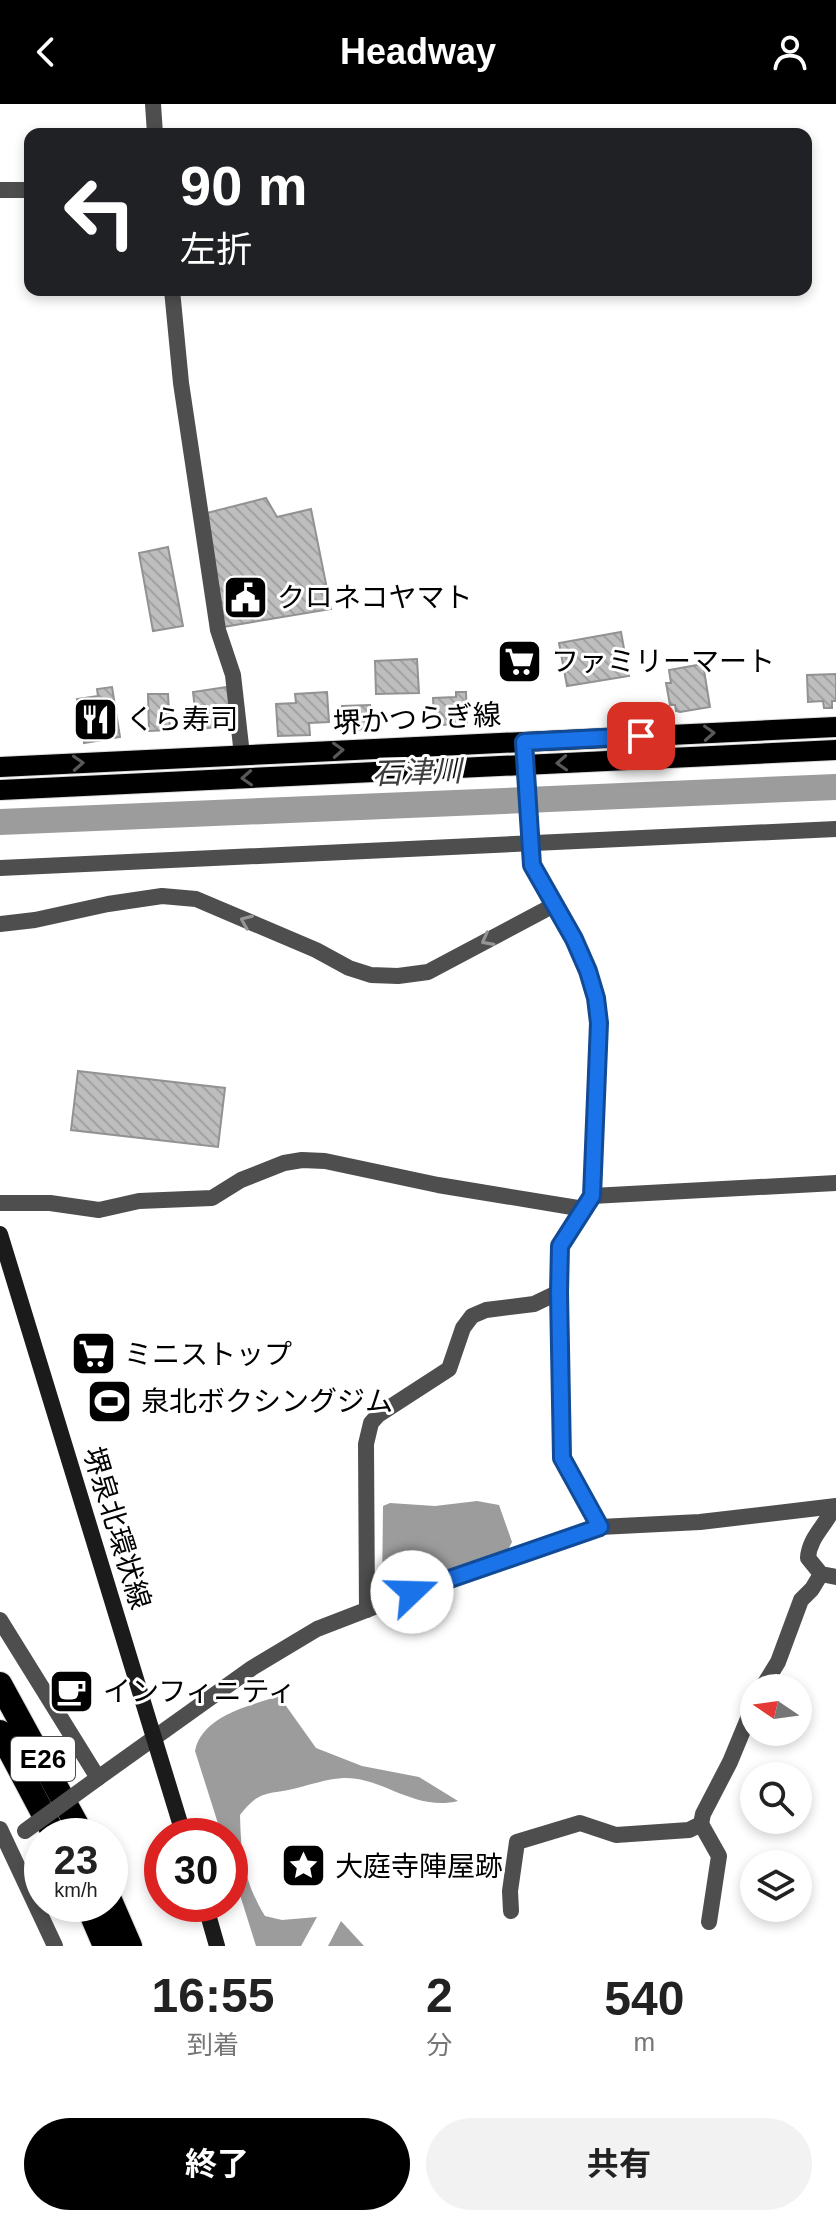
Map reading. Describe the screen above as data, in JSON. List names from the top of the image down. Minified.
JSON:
{"streets":{"highway":["E26"],"main road":["堺かつらぎ線","堺泉北環状線"]},"water":["石津川"],"places":{"public building":["クロネコヤマト"],"supermarket":["ファミリーマート","ミニストップ"],"restaurant":["くら寿司"],"sports":["泉北ボクシングジム"],"cafe":["インフィニティ"],"place":["大庭寺陣屋跡"]},"north":"left","page":{"header":"Headway","turn":["90 m","左折"],"speed":"23 km/h","limit":"30","eta":["16:55","到着","2","分","540","m"],"buttons":["終了","共有"]}}
